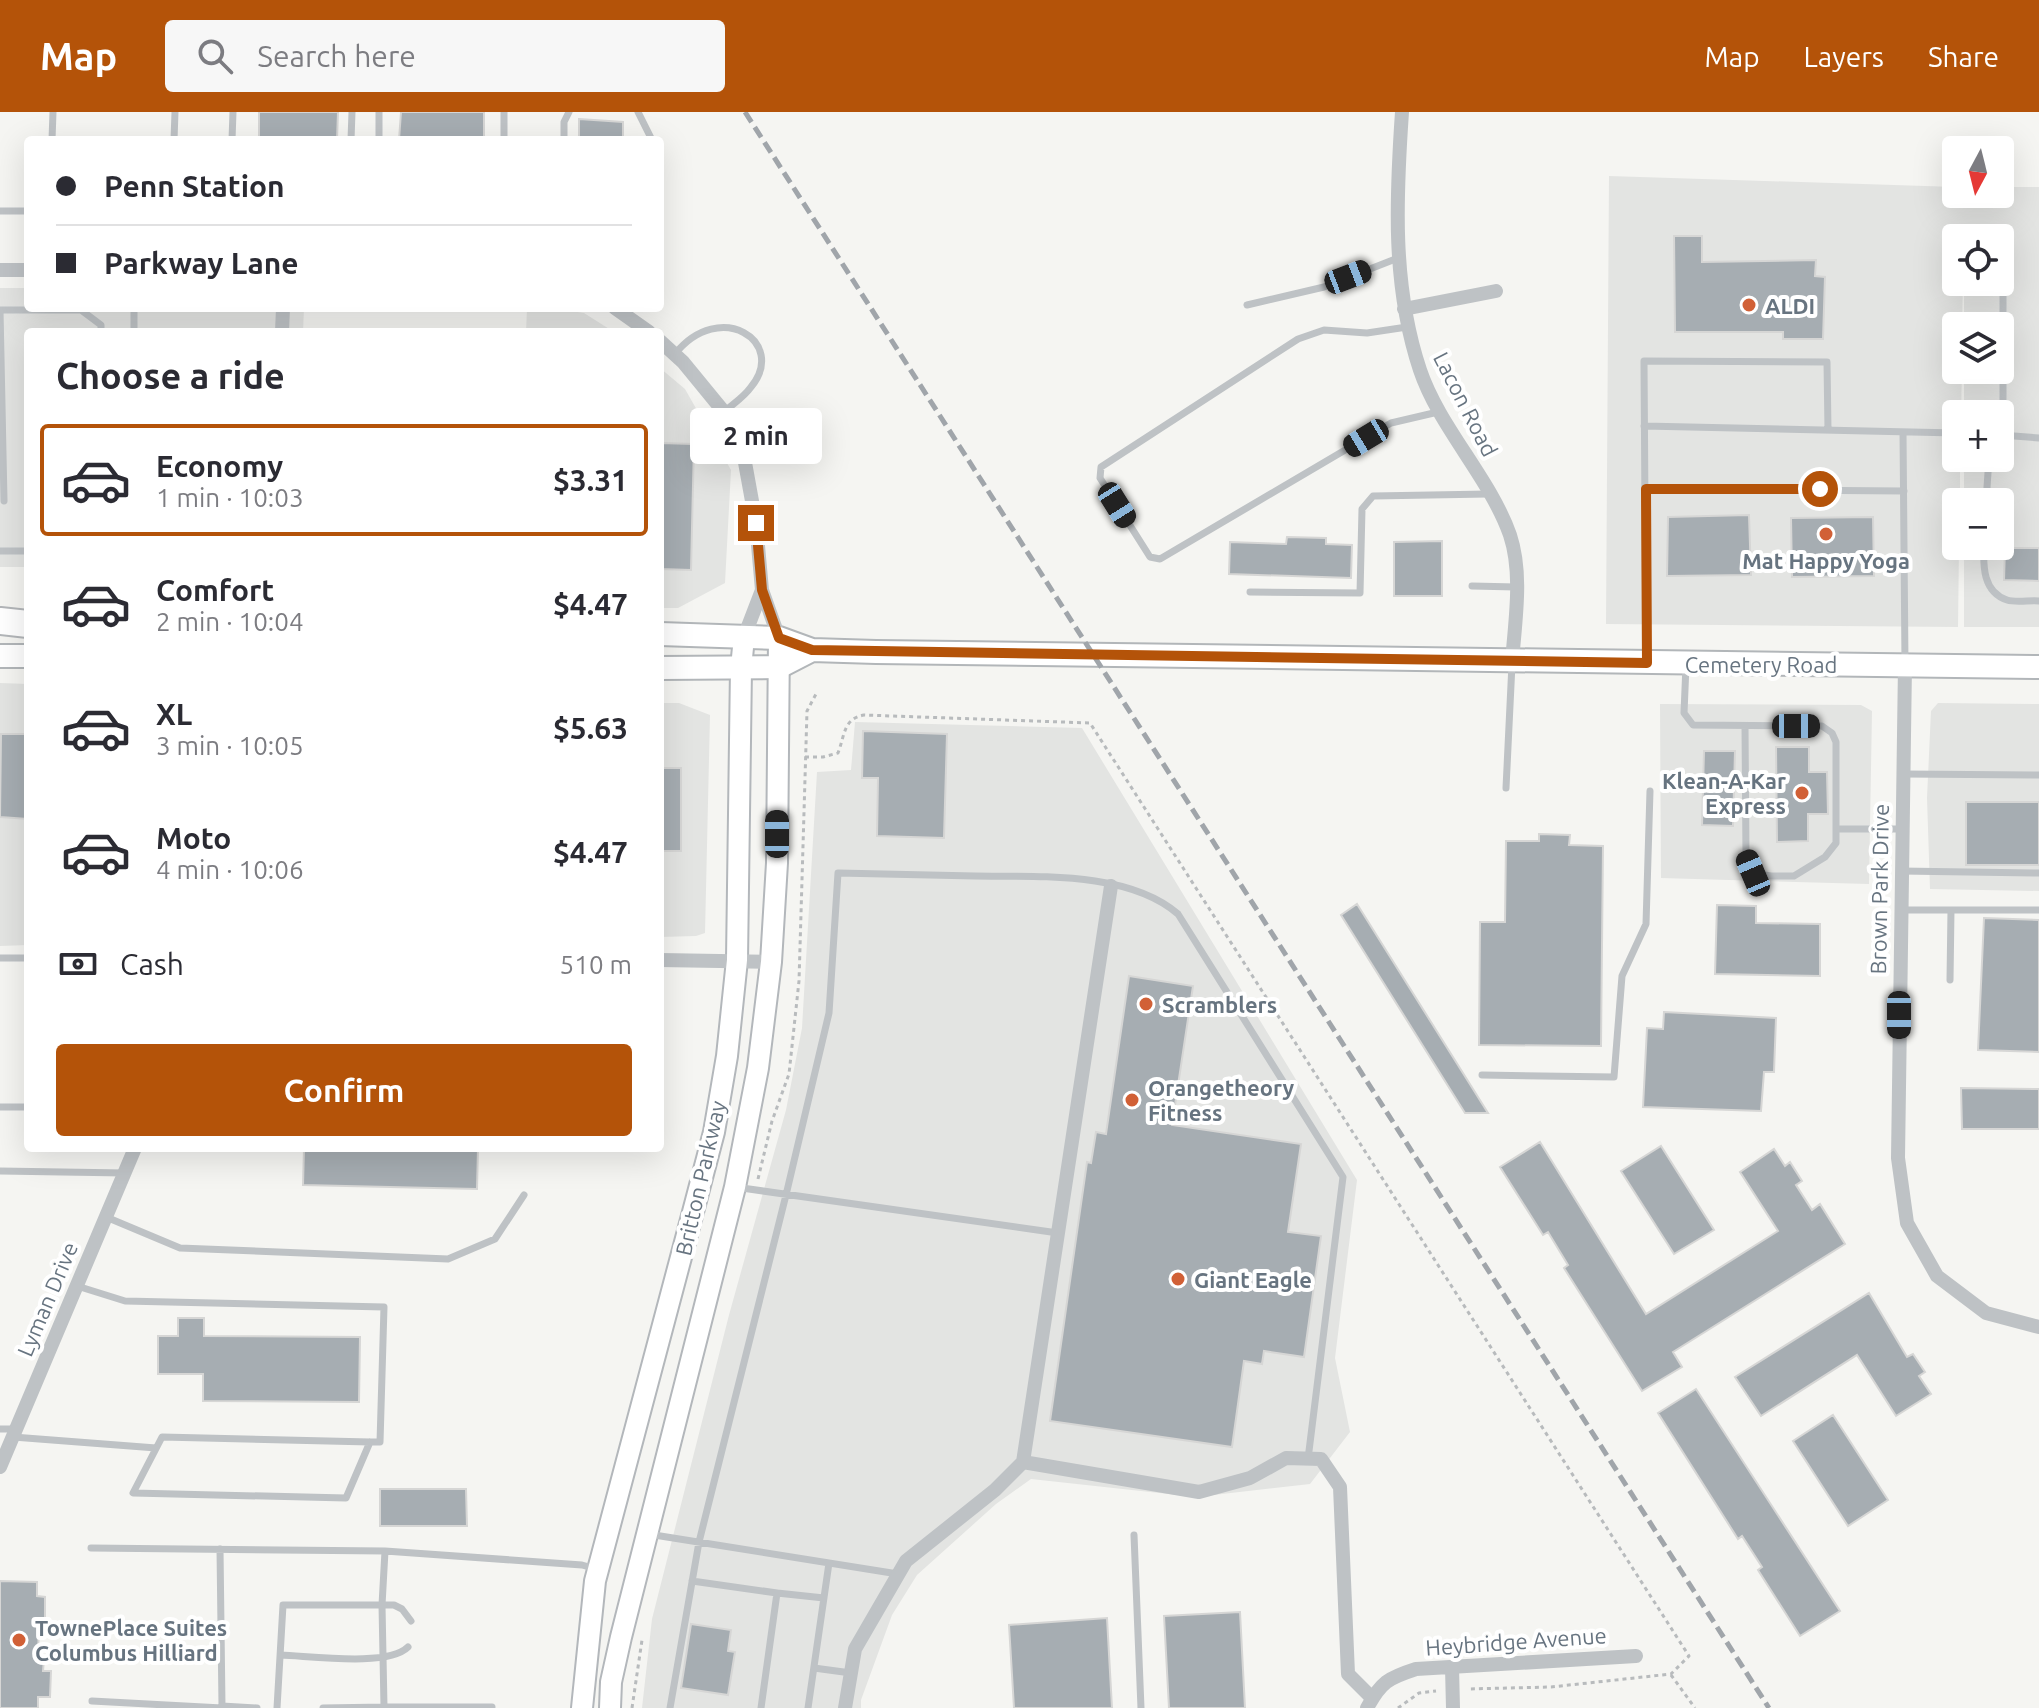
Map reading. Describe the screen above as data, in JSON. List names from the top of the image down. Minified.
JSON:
{"streets":{"main road":["Cemetery Road","Britton Parkway"],"street":["Lacon Road","Brown Park Drive","Lyman Drive","Heybridge Avenue"]},"crossings":[["Lacon Road","Cemetery Road"],["Cemetery Road","Brown Park Drive"],["Cemetery Road","Britton Parkway"]],"places":["ALDI","Mat Happy Yoga","Klean-A-Kar Express","Scramblers","Orangetheory Fitness","Giant Eagle","TownePlace Suites Columbus Hilliard"],"north":"bottom","page":{"header":"Map","search":"Search here","nav":["Map","Layers","Share"],"map_buttons":["+","−"],"banner":["Penn Station","Parkway Lane"],"heading":"Choose a ride","bubble":"2 min","list":[{"name":"Economy","note":"1 min · 10:03","value":"$3.31"},{"name":"Comfort","note":"2 min · 10:04","value":"$4.47"},{"name":"XL","note":"3 min · 10:05","value":"$5.63"},{"name":"Moto","note":"4 min · 10:06","value":"$4.47"}],"pay":["Cash","510 m"],"buttons":"Confirm"}}
